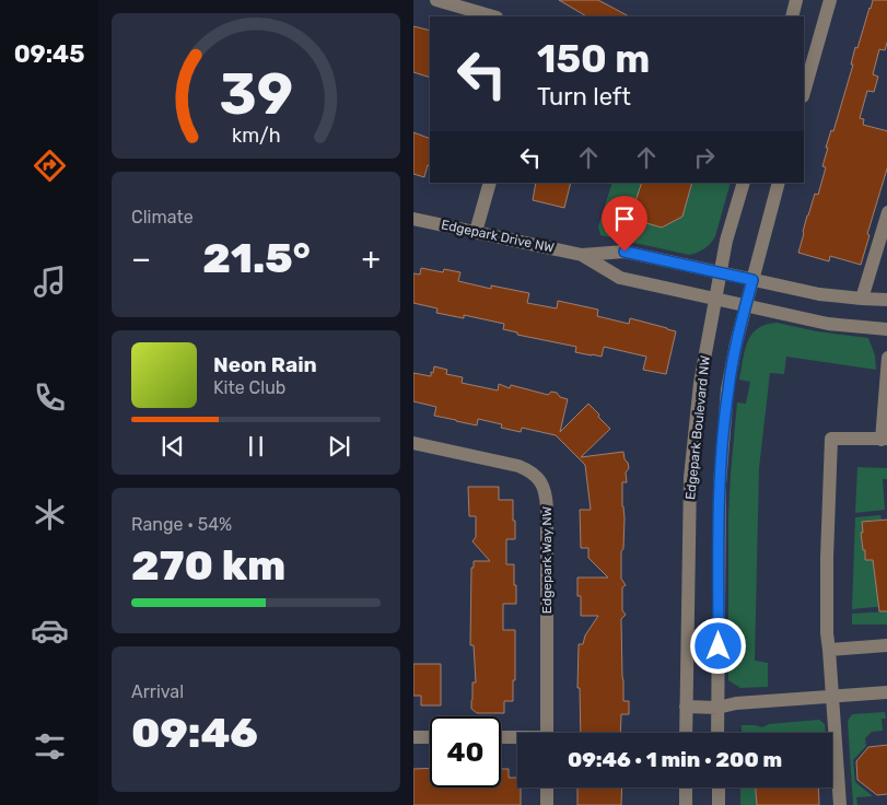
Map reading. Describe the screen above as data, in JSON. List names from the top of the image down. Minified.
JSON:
{"streets":{"street":["Edgepark Drive NW","Edgepark Boulevard NW","Edgepark Way NW"]},"crossings":[["Edgepark Drive NW","Edgepark Boulevard NW"]],"page":{"tabs":"09:45","turn":["150 m","Turn left"],"tile":["Climate",["Range · 54%","270 km"],["Arrival","09:46"]],"heat":["−","21.5°","+"],"song":["Neon Rain","Kite Club"],"limit":"40","trip":"09:46 · 1 min · 200 m","gauge":["39","km/h"]}}
